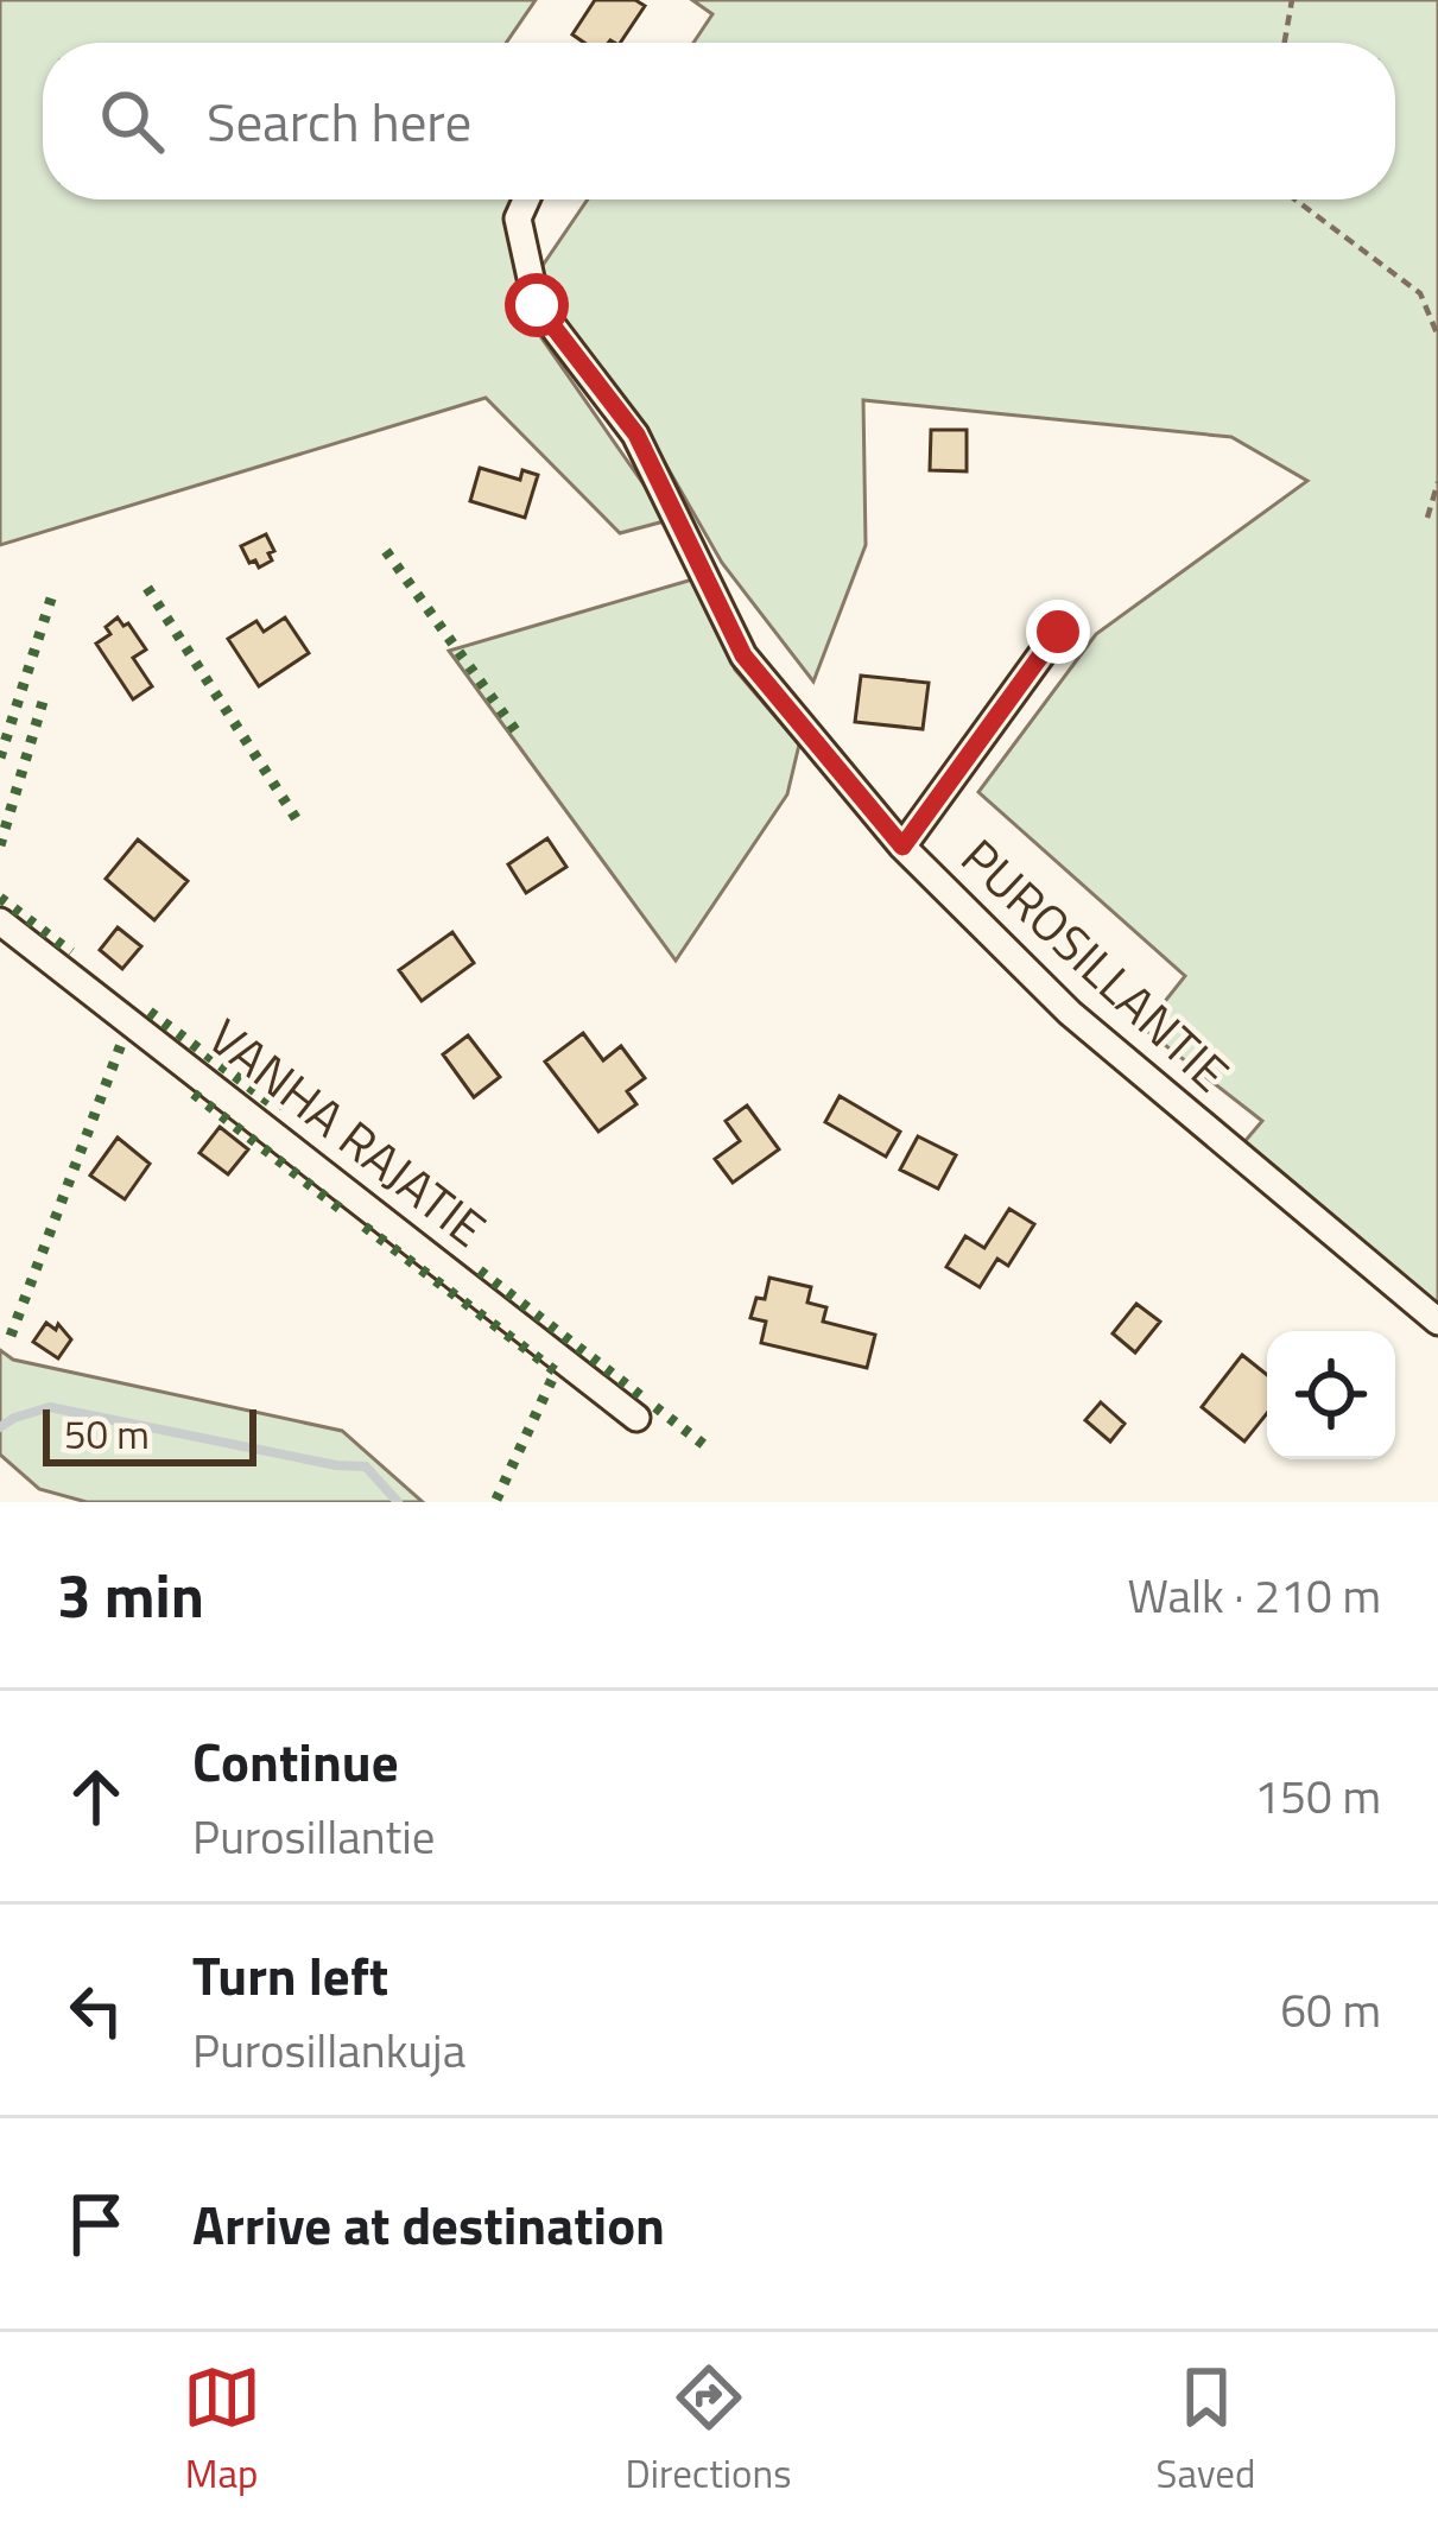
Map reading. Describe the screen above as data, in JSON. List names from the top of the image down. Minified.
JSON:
{"streets":{"street":["PUROSILLANTIE","VANHA RAJATIE"]},"scale_bar":"50 m","page":{"search":"Search here","scale":"50 m","heading":["3 min","Walk · 210 m"],"list":[["Continue","Purosillantie","150 m"],["Turn left","Purosillankuja","60 m"],"Arrive at destination"],"nav":["Map","Directions","Saved"]}}
